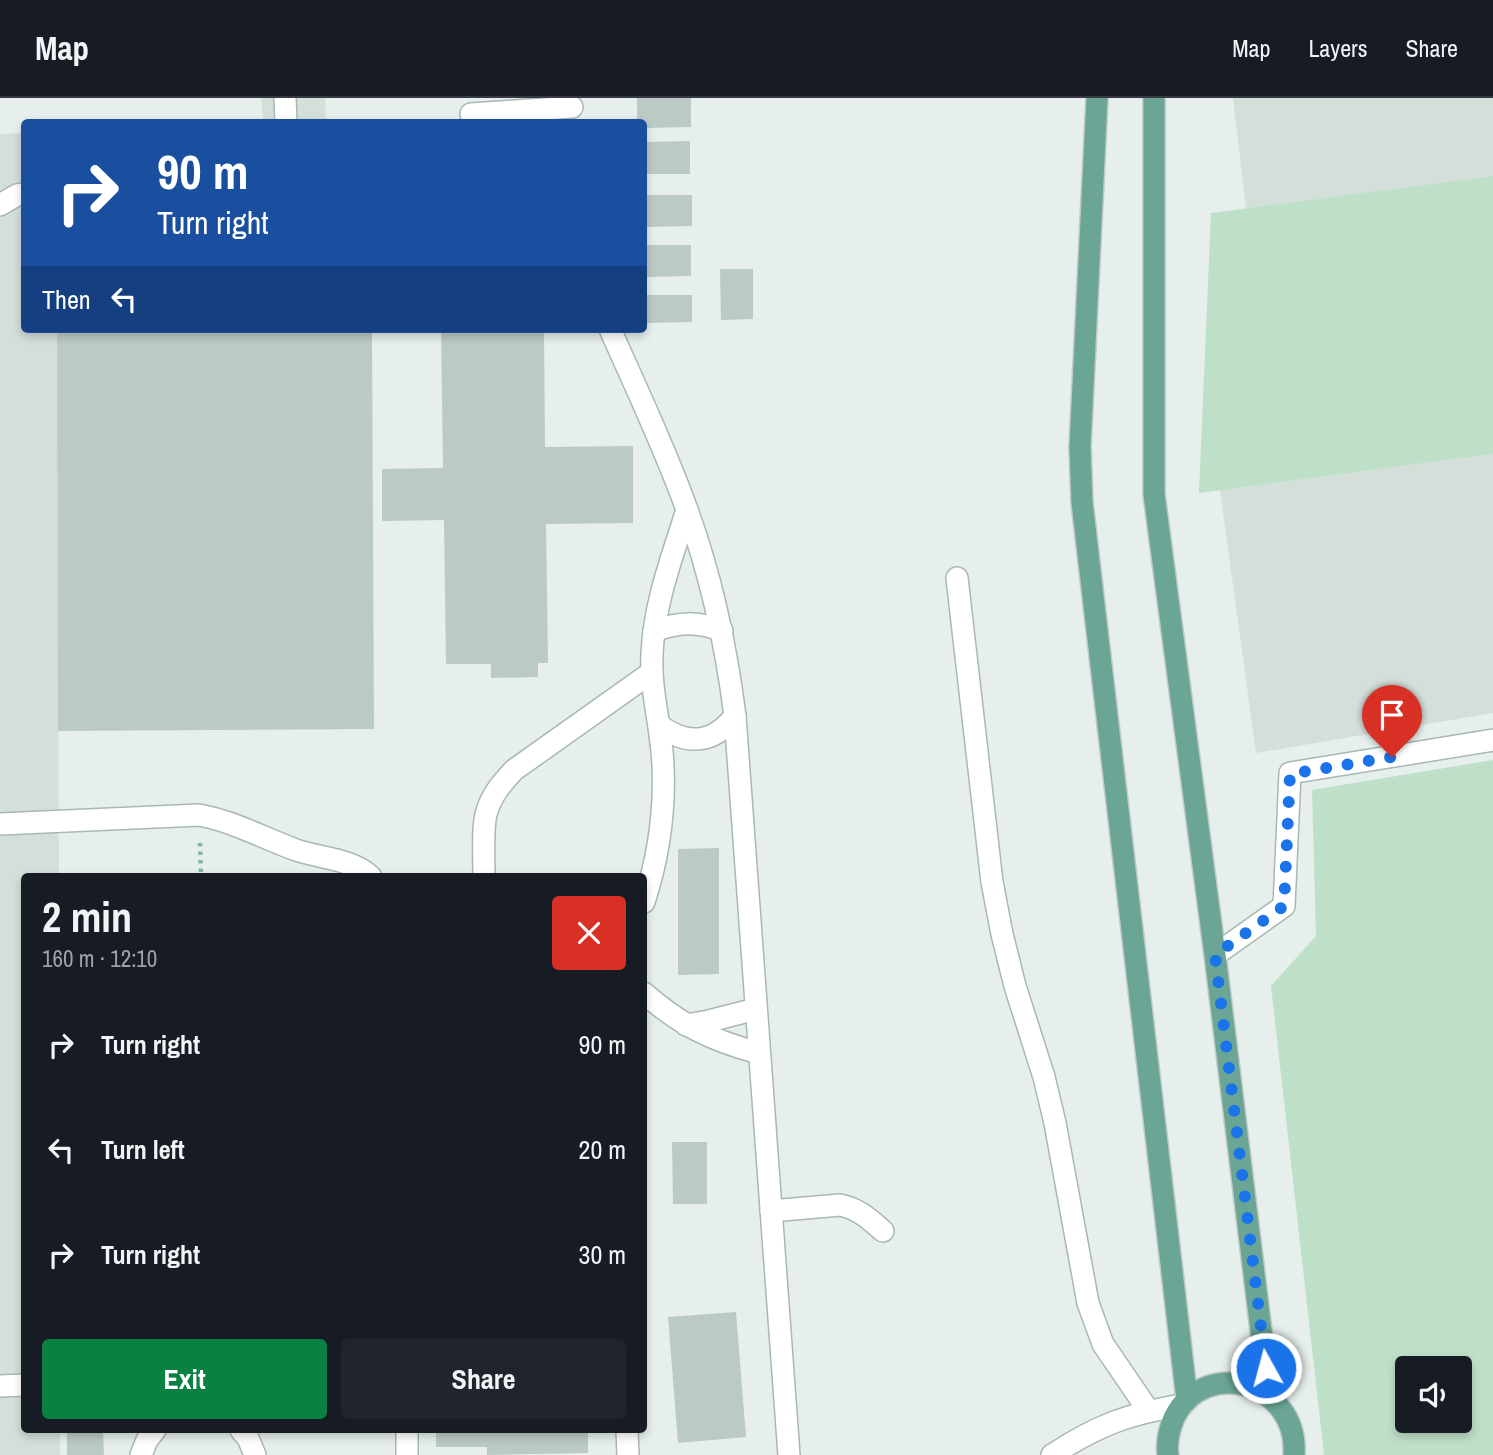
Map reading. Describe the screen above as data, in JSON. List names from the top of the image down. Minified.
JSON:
{"page":{"header":"Map","nav":["Map","Layers","Share"],"turn":["90 m","Turn right"],"then":"Then","heading":["2 min","160 m · 12:10"],"list":[{"name":"Turn right","value":"90 m"},{"name":"Turn left","value":"20 m"},{"name":"Turn right","value":"30 m"}],"buttons":["Exit","Share"]}}
